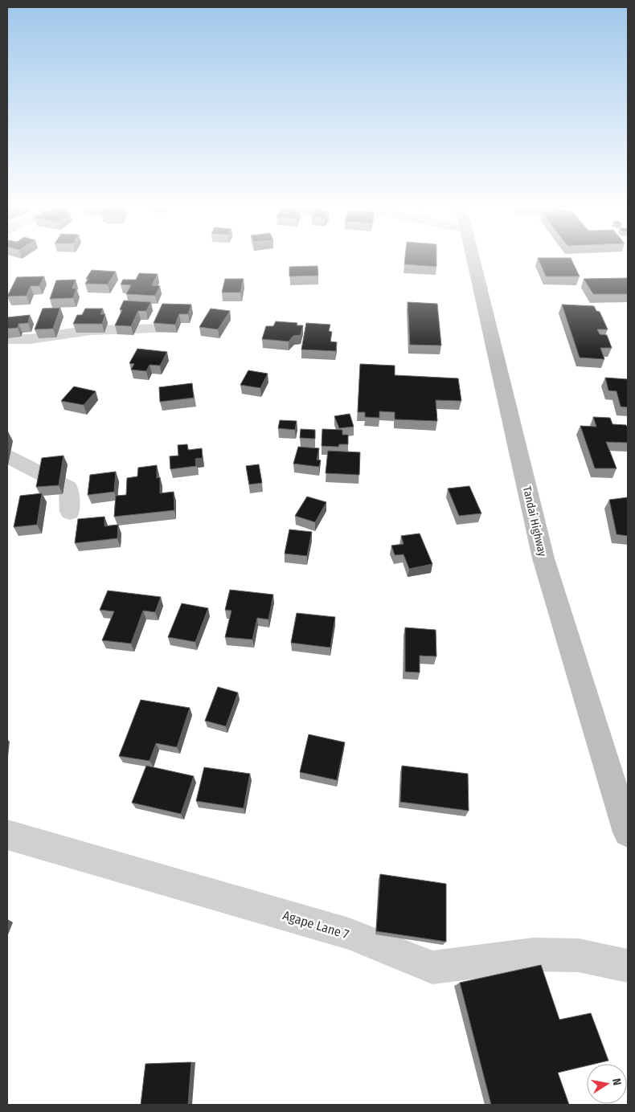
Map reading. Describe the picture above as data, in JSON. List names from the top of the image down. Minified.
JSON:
{"streets":{"main road":["Tandai Highway"],"street":["Agape Lane 7"]},"north":"right"}
